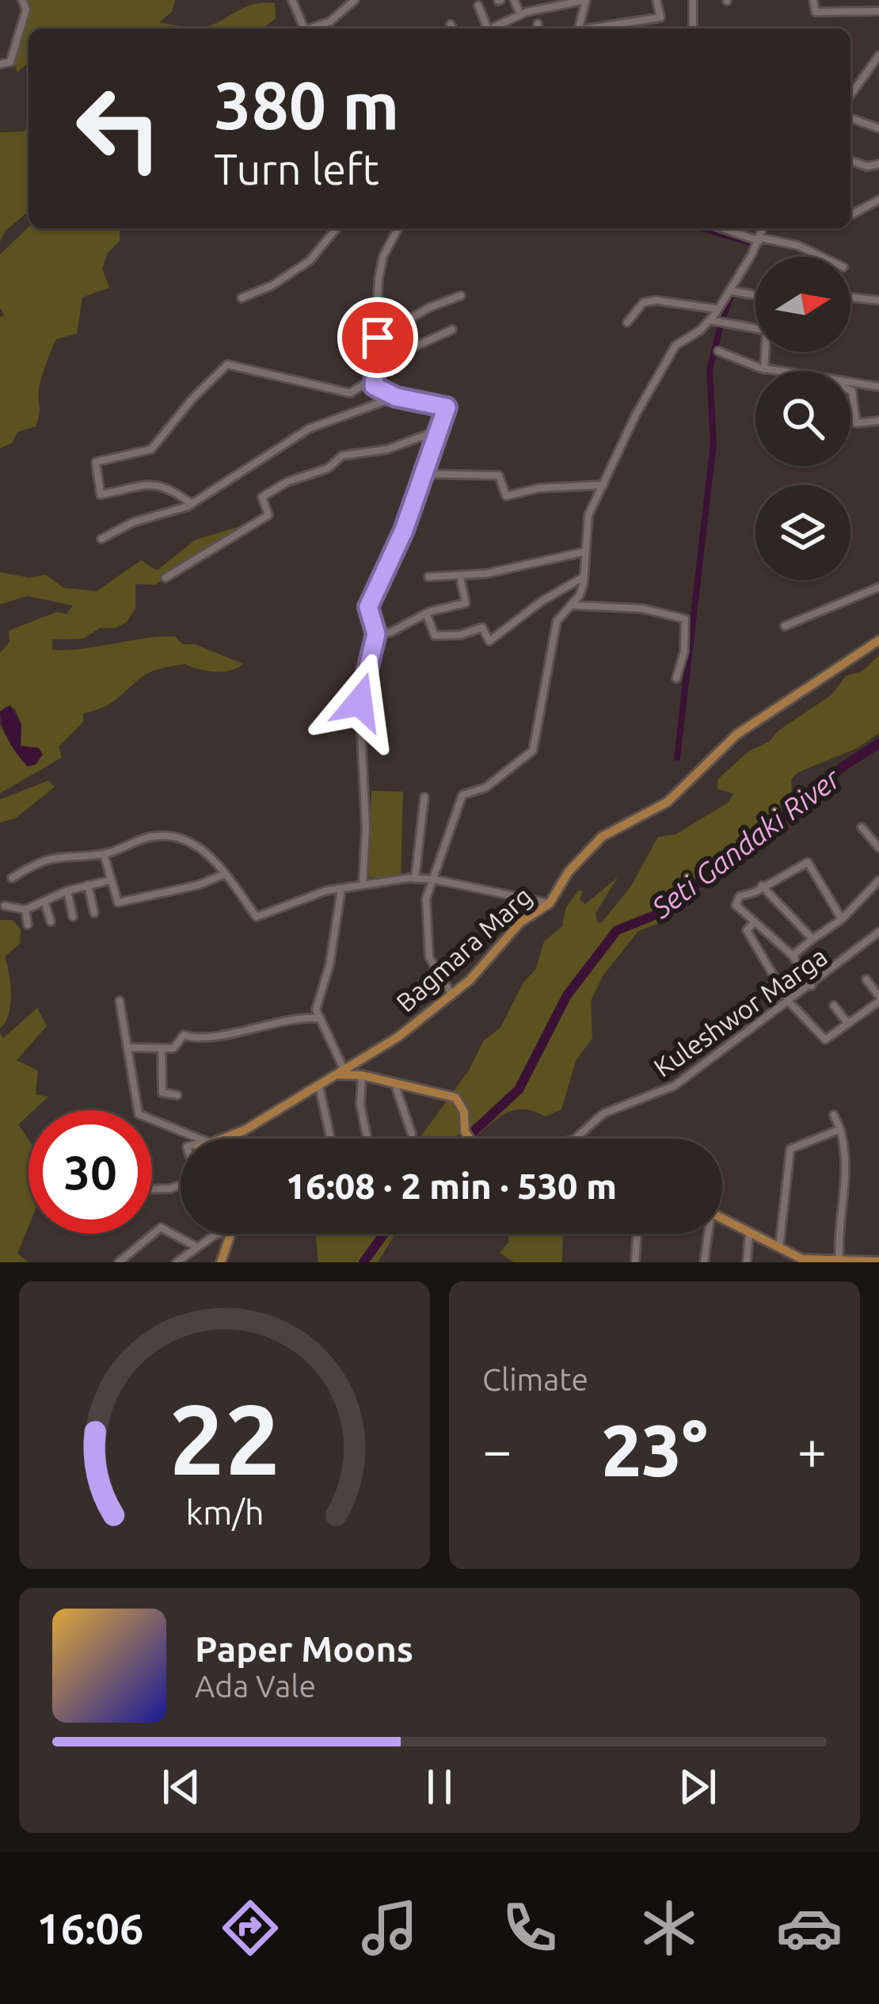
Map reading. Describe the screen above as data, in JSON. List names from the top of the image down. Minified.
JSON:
{"streets":{"main road":["Bagmara Marg"],"street":["Kuleshwor Marga"]},"water":["Seti Gandaki River"],"north":"right","page":{"turn":["380 m","Turn left"],"limit":"30","trip":"16:08 · 2 min · 530 m","tile":"Climate","heat":["−","23°","+"],"song":["Paper Moons","Ada Vale"],"tabs":"16:06","gauge":["22","km/h"]}}
